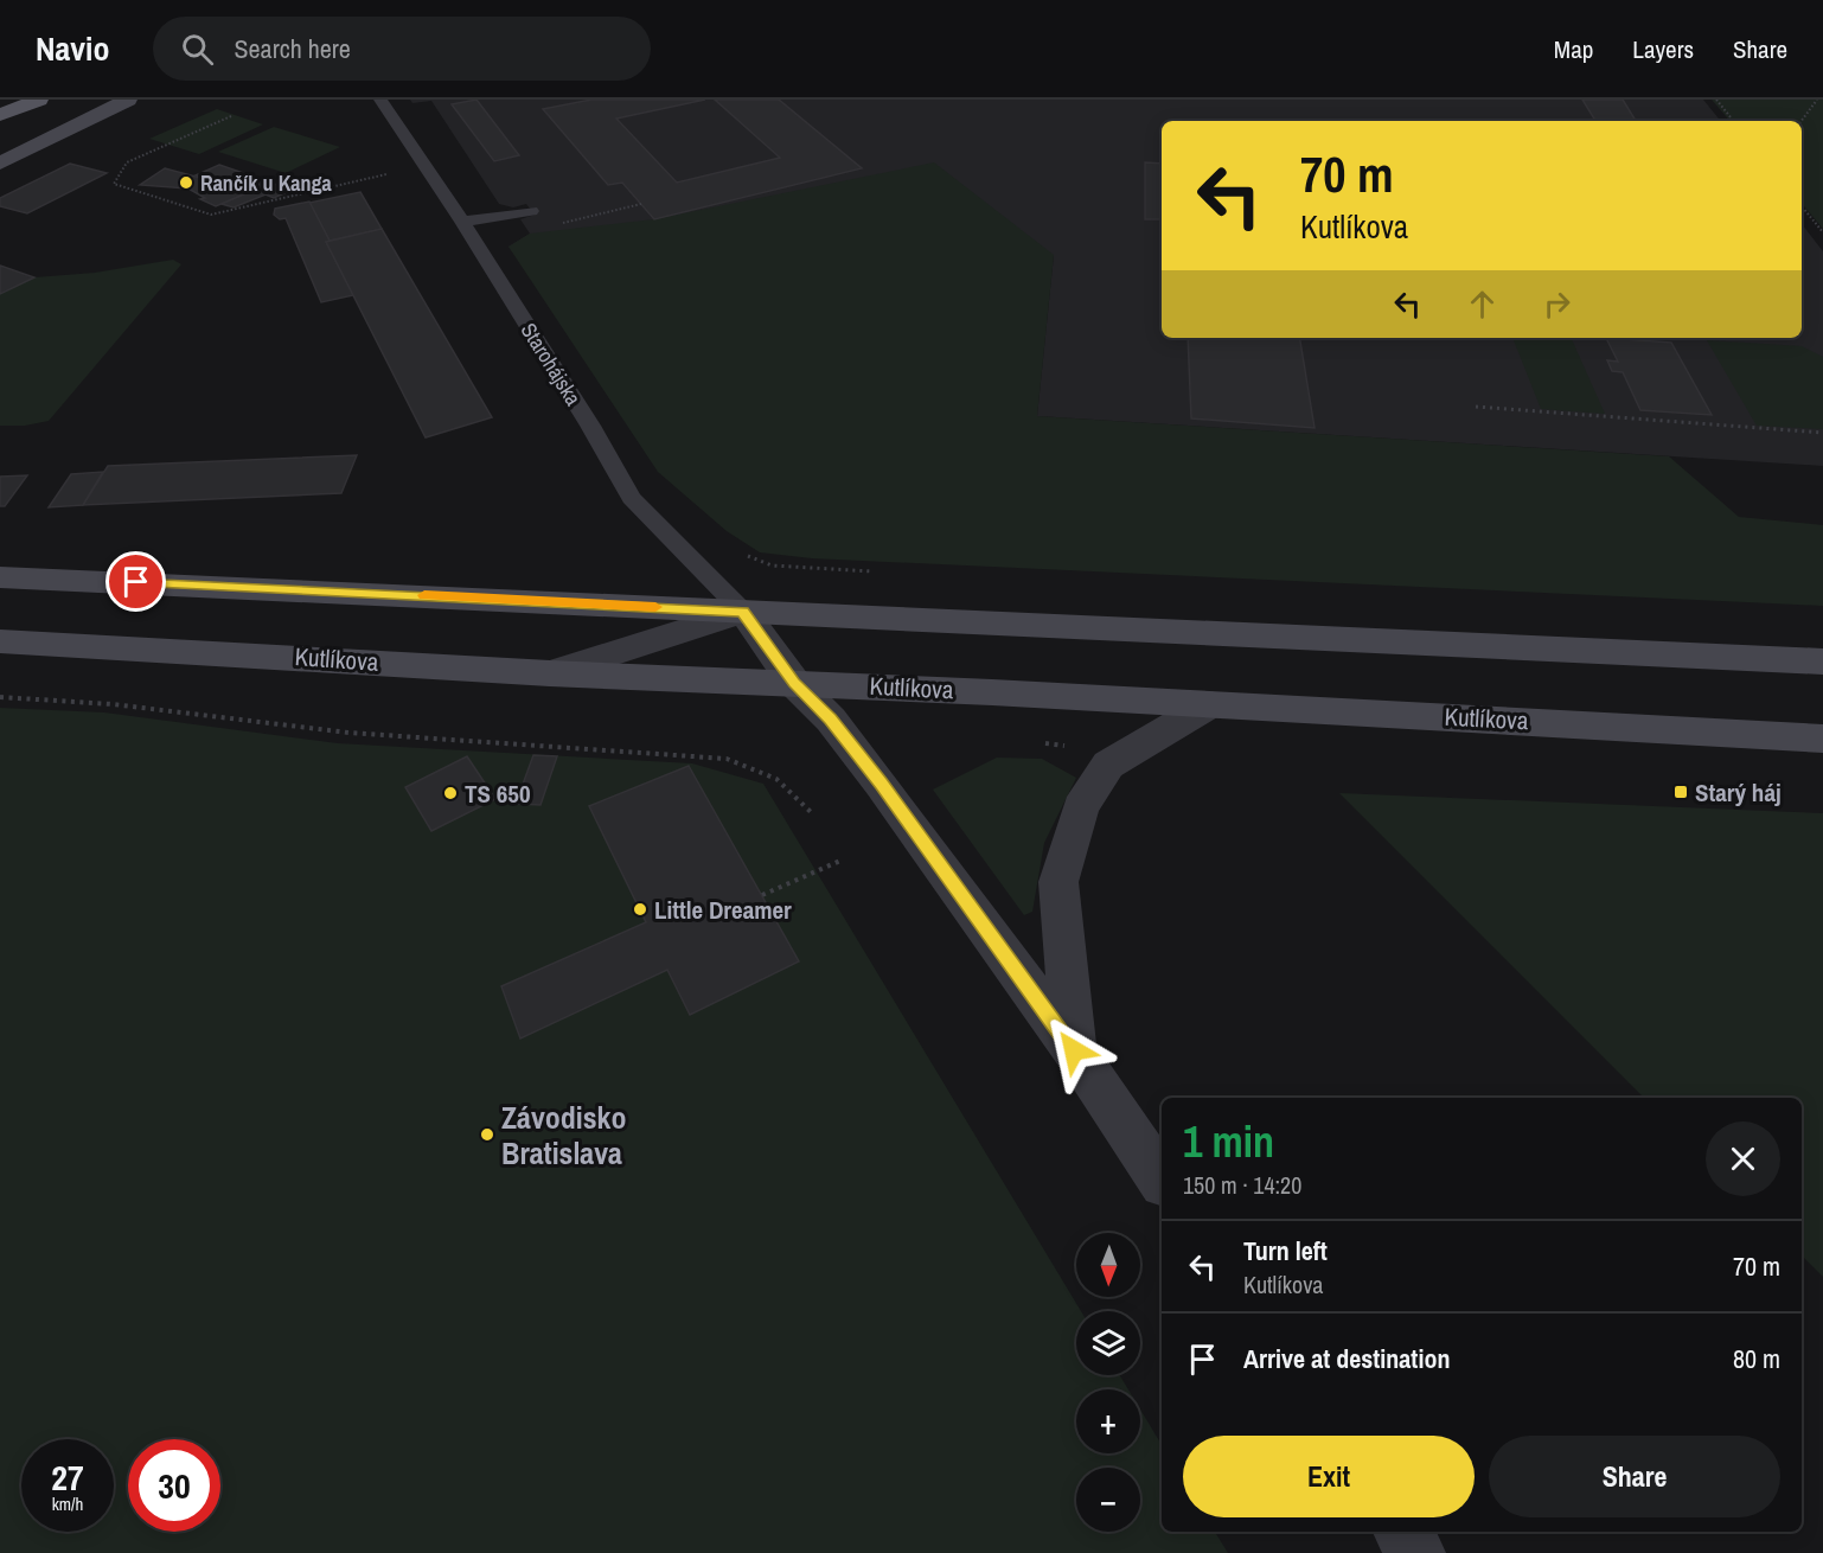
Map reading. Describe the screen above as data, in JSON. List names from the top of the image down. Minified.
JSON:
{"streets":{"main road":["Kutlíkova"],"street":["Starohájska"]},"crossings":[["Starohájska","Kutlíkova"]],"places":{"other":["Rančík u Kanga","TS 650","Little Dreamer","Závodisko Bratislava"],"transit":["Starý háj"]},"north":"bottom","page":{"header":"Navio","search":"Search here","nav":["Map","Layers","Share"],"turn":["70 m","Kutlíkova"],"heading":["1 min","150 m · 14:20"],"list":[{"name":"Turn left","note":"Kutlíkova","value":"70 m"},{"name":"Arrive at destination","value":"80 m"}],"map_buttons":["+","−"],"buttons":["Exit","Share"],"speed":"27 km/h","limit":"30"}}
